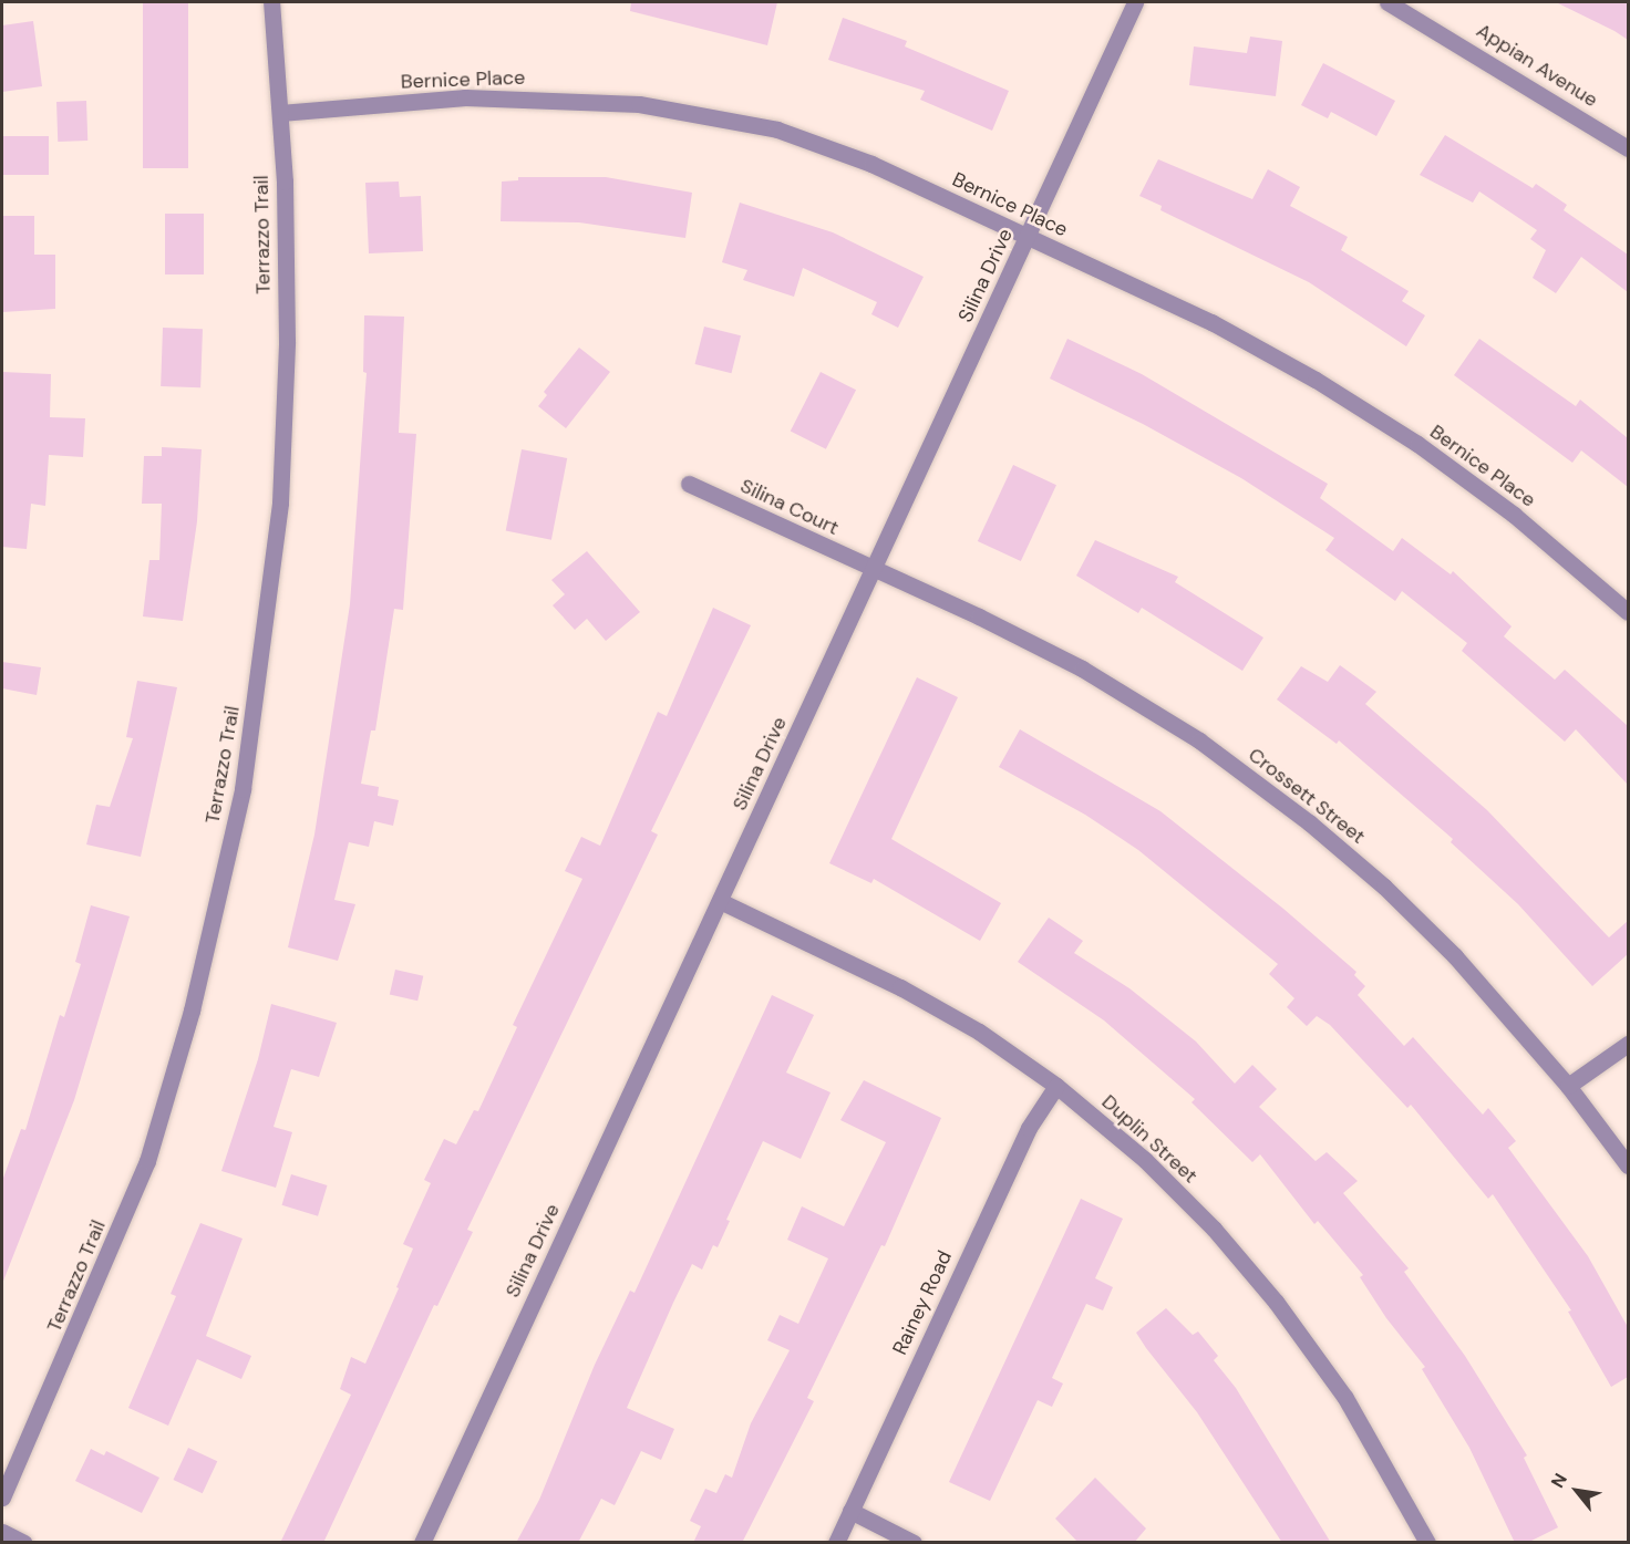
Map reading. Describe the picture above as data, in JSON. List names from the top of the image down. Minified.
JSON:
{"streets":{"street":["Appian Avenue","Bernice Place","Terrazzo Trail","Silina Drive","Silina Court","Crossett Street","Duplin Street","Rainey Road"]},"crossings":[["Bernice Place","Terrazzo Trail"],["Bernice Place","Silina Drive"],["Silina Drive","Silina Court"],["Silina Drive","Crossett Street"],["Silina Drive","Duplin Street"],["Silina Court","Crossett Street"],["Duplin Street","Rainey Road"]],"north":"top left"}
